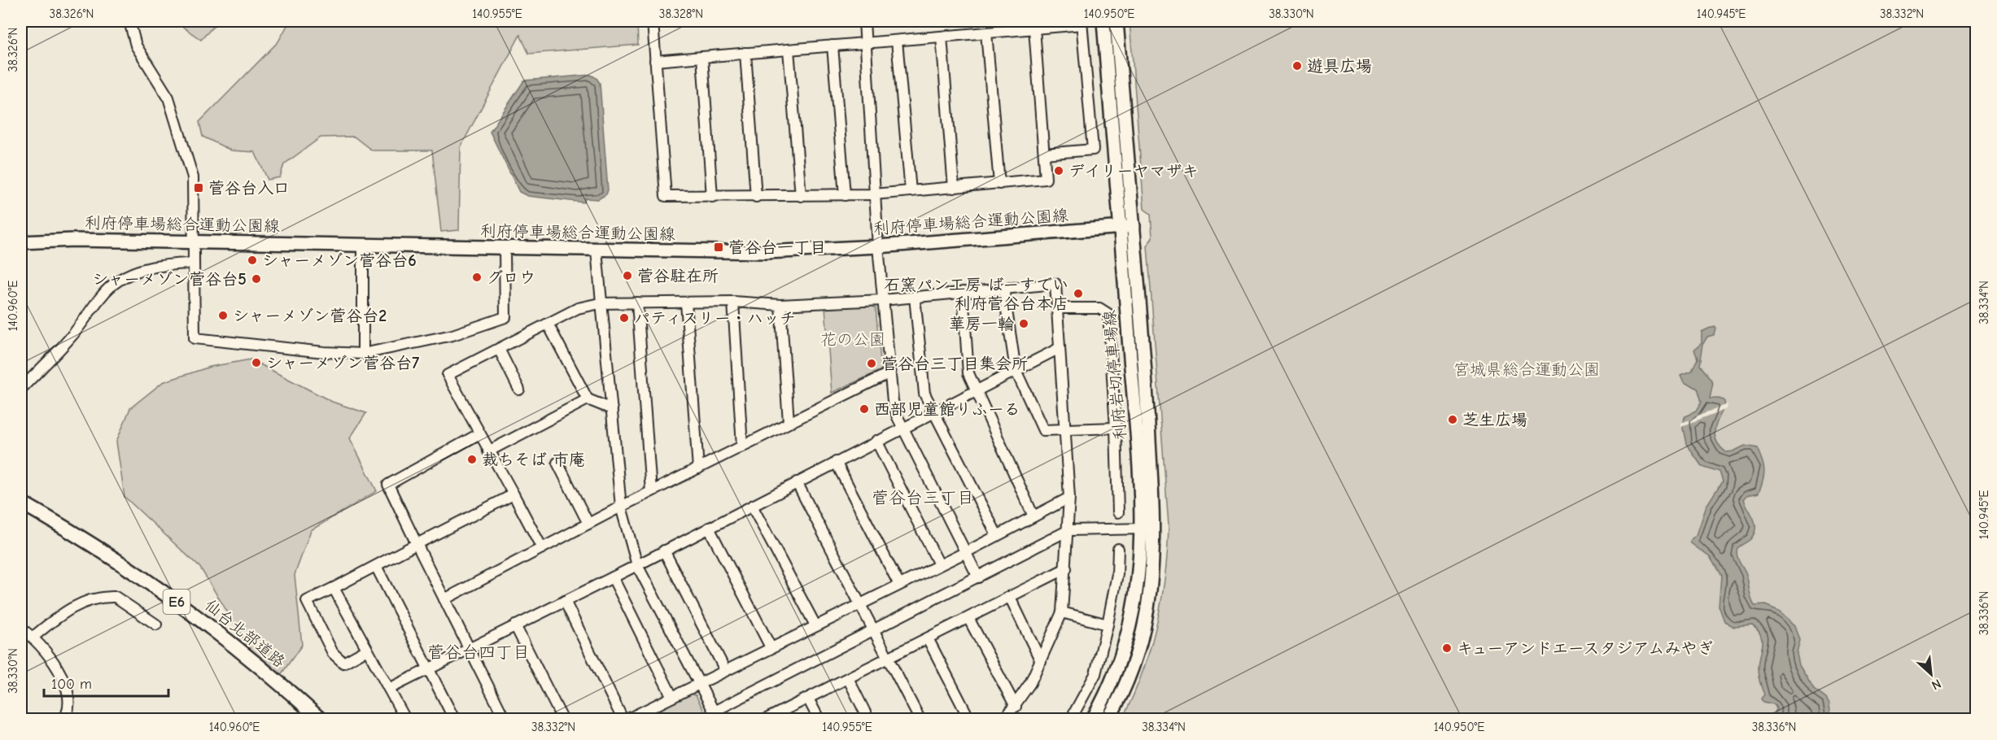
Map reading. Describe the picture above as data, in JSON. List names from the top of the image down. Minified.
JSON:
{"streets":{"highway":["E6","仙台北部道路"],"main road":["利府停車場総合運動公園線","利府岩切停車場線"]},"crossings":[["利府停車場総合運動公園線","利府岩切停車場線"]],"districts":["菅谷台三丁目","菅谷台四丁目"],"parks":["花の公園","宮城県総合運動公園"],"places":{"other":["遊具広場","デイリーヤマザキ","シャーメゾン菅谷台6","菅谷駐在所","グロウ","シャーメゾン菅谷台5","石窯パン工房 ばーすでい 利府菅谷台本店","シャーメゾン菅谷台2","パティスリー・ハッチ","華房一輪","シャーメゾン菅谷台7","菅谷台三丁目集会所","西部児童館りふーる","芝生広場","裁ちそば 市庵","キューアンドエースタジアムみやぎ"],"transit":["菅谷台入口","菅谷台一丁目"]},"scale_bar":"100 m","north":"bottom right","coordinates":["38.326°N","140.955°E","38.328°N","140.950°E","38.330°N","140.945°E","38.332°N","38.334°N","140.960°E","38.336°N"]}
